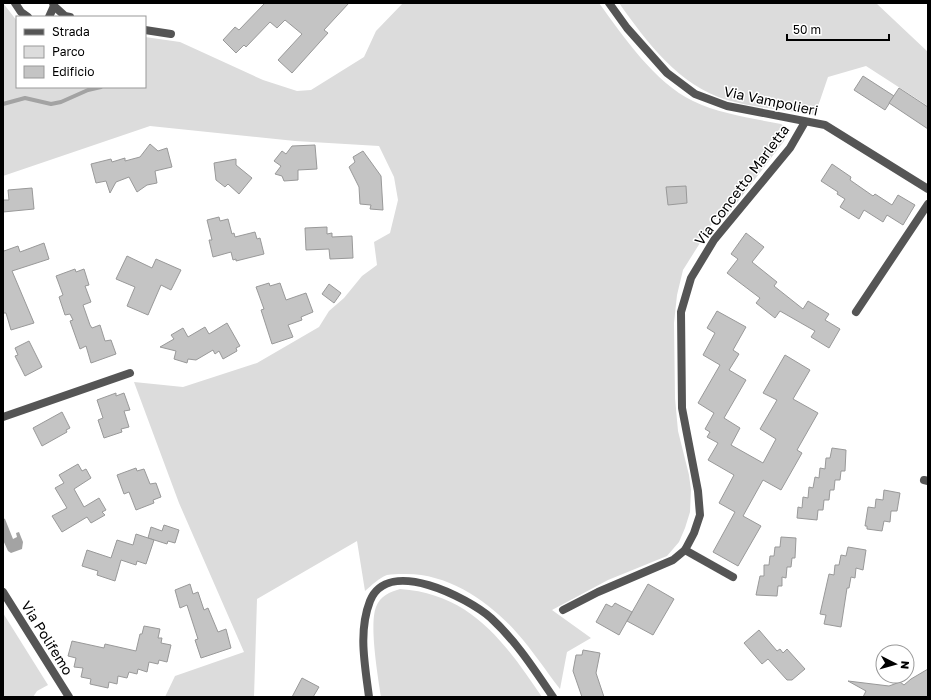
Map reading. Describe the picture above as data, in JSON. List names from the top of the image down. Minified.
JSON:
{"streets":{"street":["Via Vampolieri","Via Concetto Marletta","Via Polifemo"]},"crossings":[["Via Vampolieri","Via Concetto Marletta"]],"legend":["Strada","Parco","Edificio"],"scale_bar":"50 m","north":"right"}
